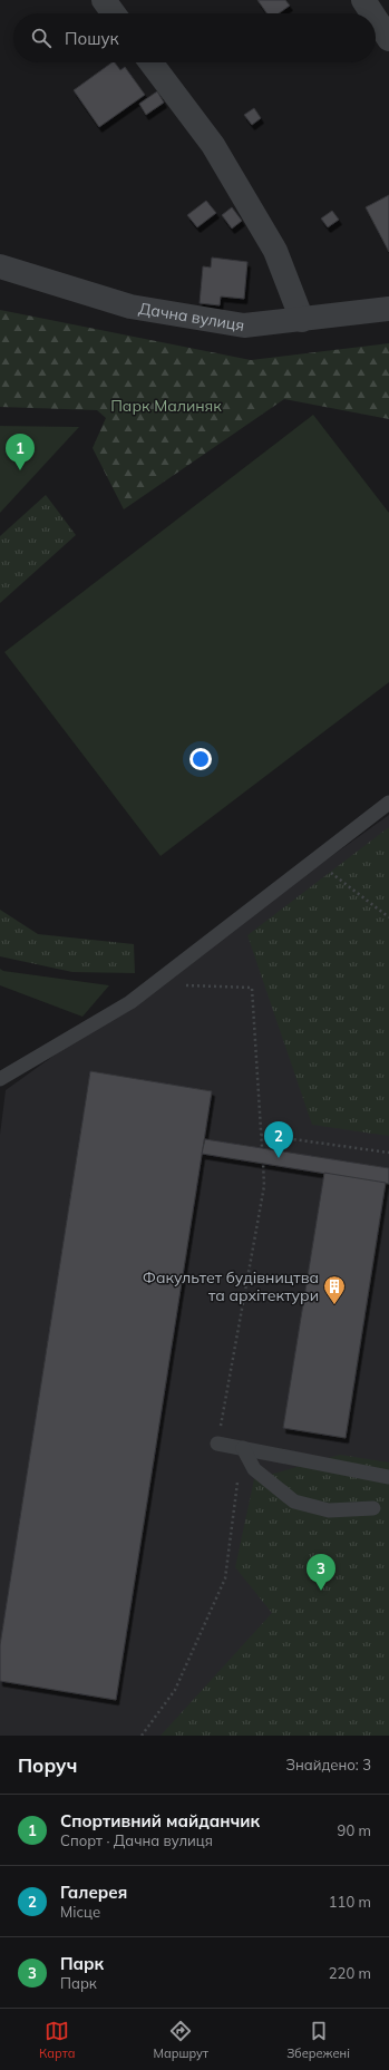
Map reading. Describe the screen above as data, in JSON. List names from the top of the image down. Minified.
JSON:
{"streets":{"street":["Дачна вулиця"]},"parks":["Парк Малиняк"],"places":{"building":["Факультет будівництва та архітектури"]},"page":{"search":"Пошук","pins":["1","2","3"],"heading":["Поруч","Знайдено: 3"],"list":[{"mark":"1","name":"Спортивний майданчик","note":"Спорт · Дачна вулиця","value":"90 m"},{"mark":"2","name":"Галерея","note":"Місце","value":"110 m"},{"mark":"3","name":"Парк","note":"Парк","value":"220 m"}],"nav":["Карта","Маршрут","Збережені"]}}
